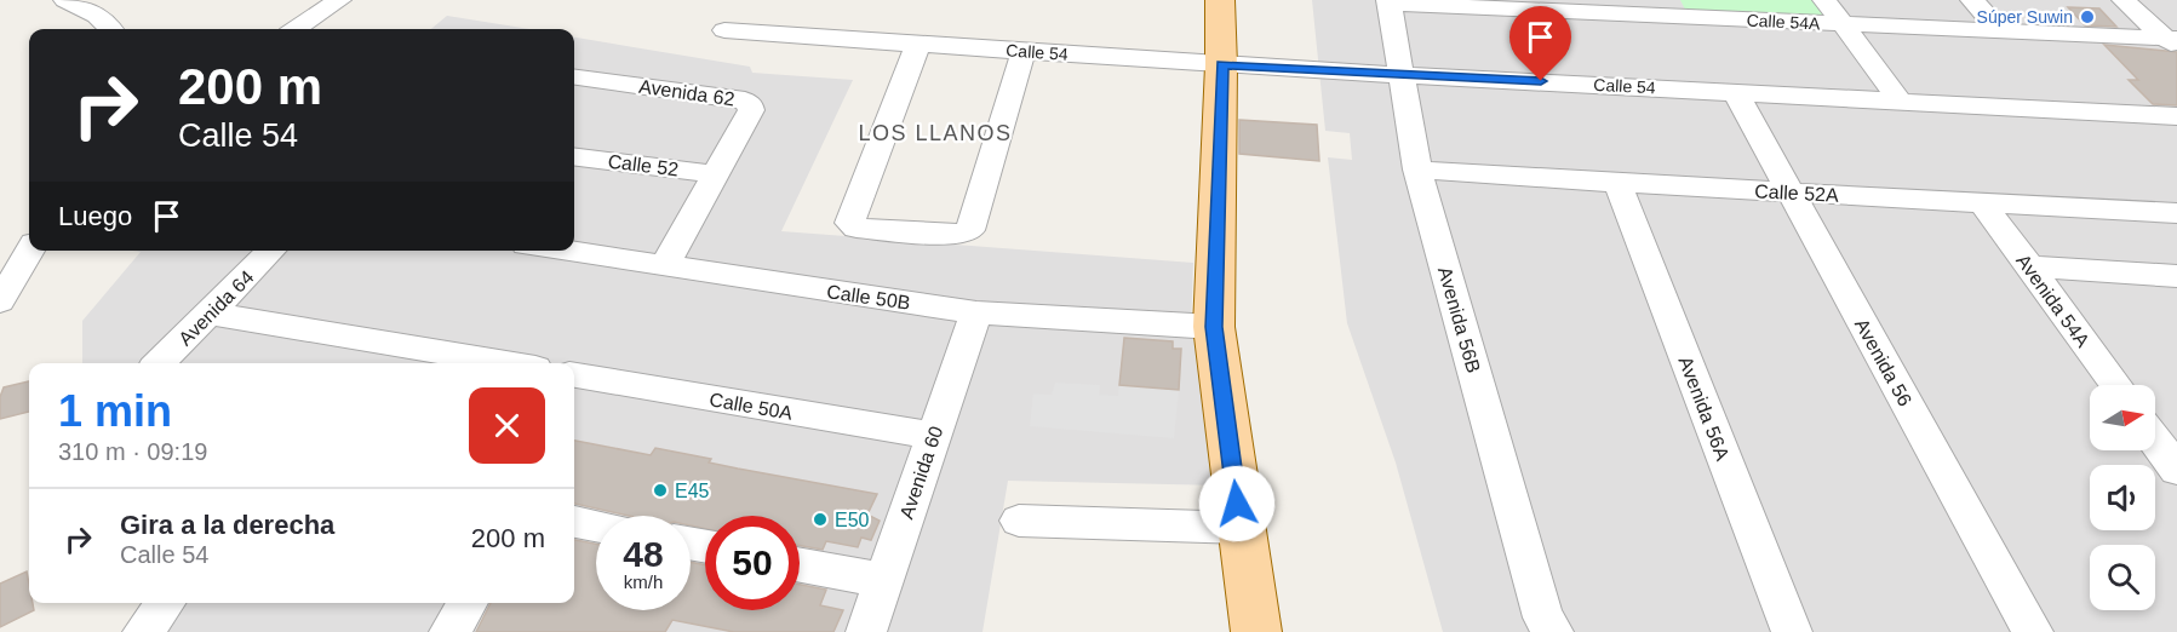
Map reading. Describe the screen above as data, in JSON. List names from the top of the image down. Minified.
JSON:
{"streets":{"street":["Calle 54A","Calle 54","Avenida 62","Calle 52","Calle 52A","Calle 50B","Avenida 54A","Avenida 64","Avenida 56B","Avenida 56","Calle 50A","Avenida 56A","Avenida 60"]},"crossings":[["Calle 54A","Avenida 56B"],["Calle 54","Avenida 56B"],["Calle 54","Avenida 56"],["Avenida 62","Calle 52"],["Avenida 62","Calle 50B"],["Calle 52A","Avenida 54A"],["Calle 52A","Avenida 56B"],["Calle 52A","Avenida 56"],["Calle 52A","Avenida 56A"],["Calle 50B","Avenida 60"],["Calle 50A","Avenida 60"]],"districts":["LOS LLANOS"],"places":["Súper Suwin","E45","E50"],"north":"right","page":{"turn":["200 m","Calle 54"],"then":"Luego","heading":["1 min","310 m · 09:19"],"list":[{"name":"Gira a la derecha","note":"Calle 54","value":"200 m"}],"speed":"48 km/h","limit":"50"}}
